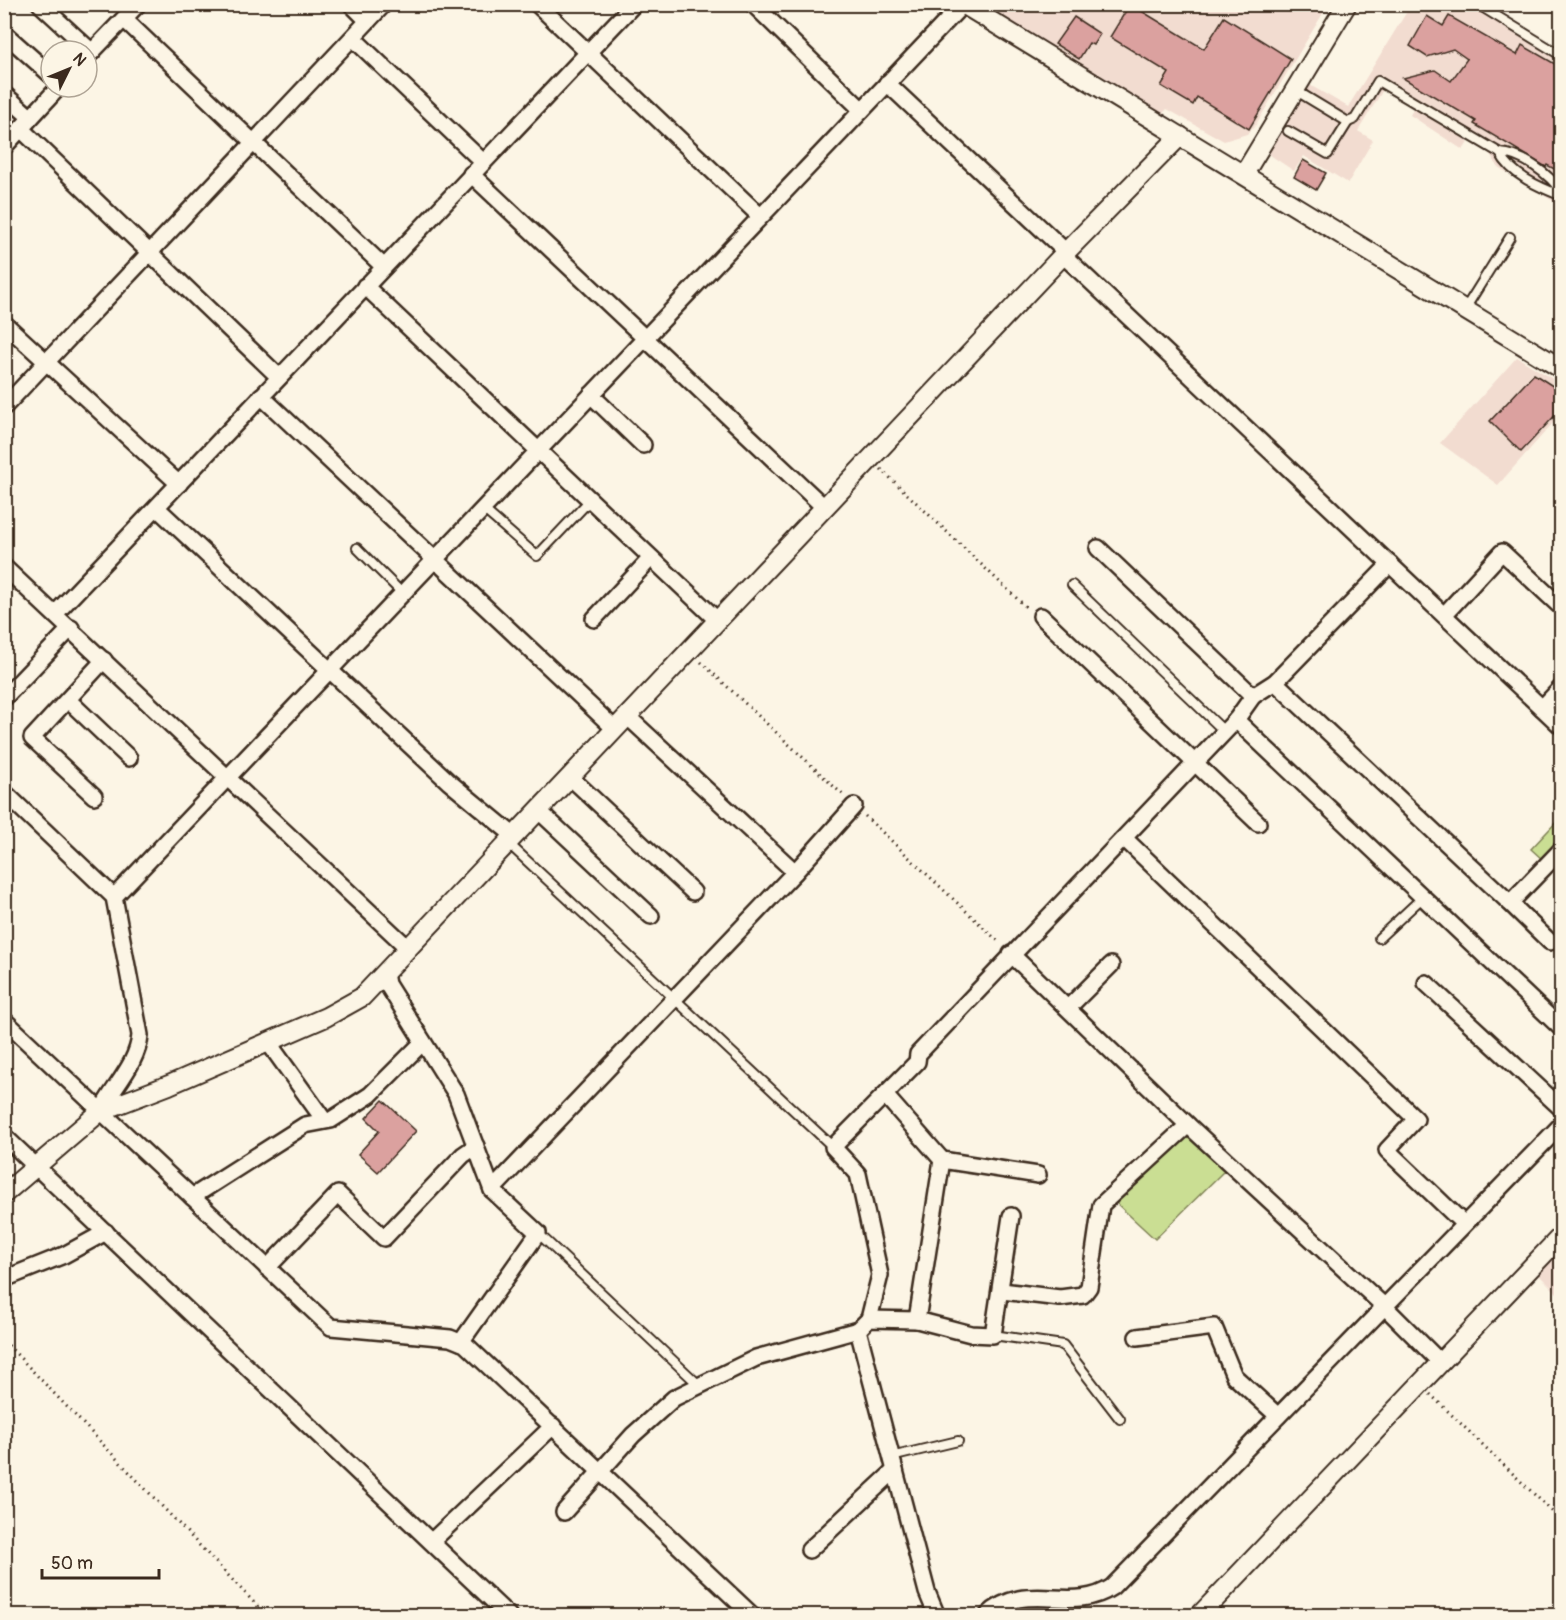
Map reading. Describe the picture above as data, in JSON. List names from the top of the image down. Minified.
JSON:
{"scale_bar":"50 m","north":"top right"}
